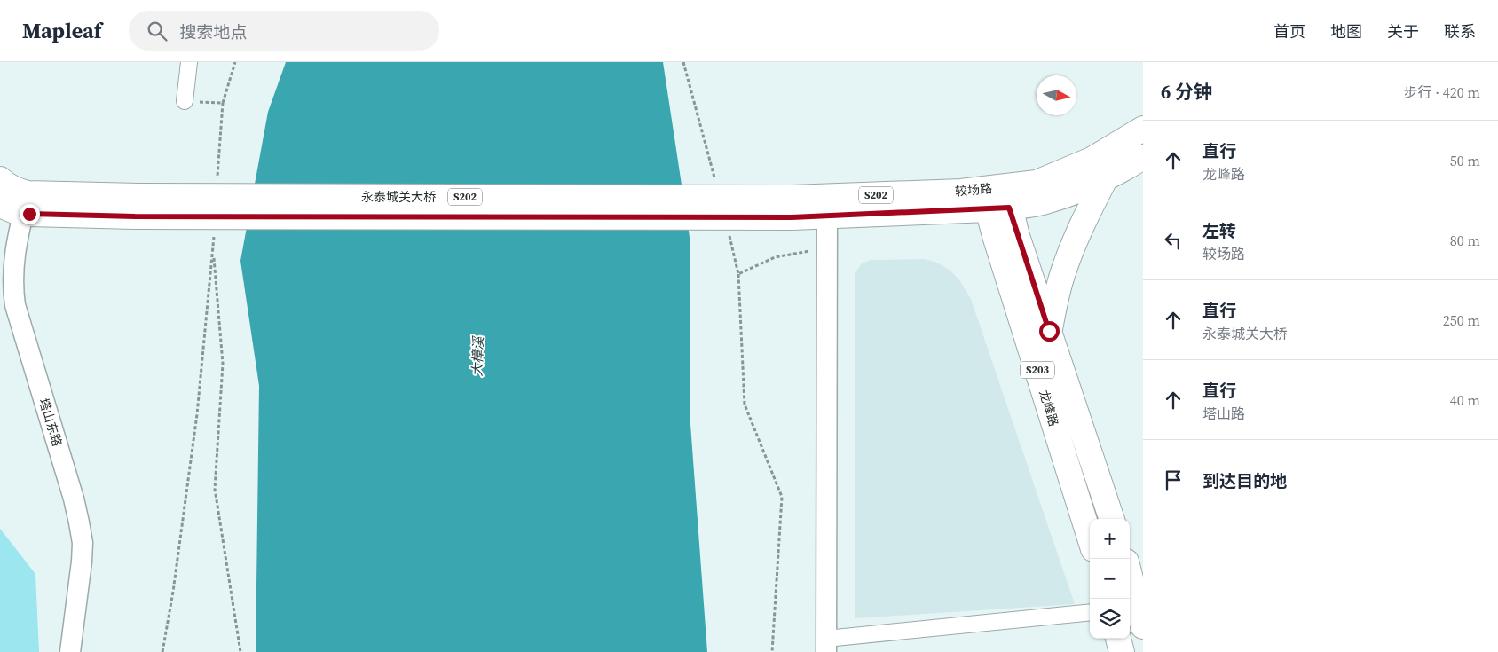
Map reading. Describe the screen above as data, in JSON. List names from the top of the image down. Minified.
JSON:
{"streets":{"main road":["较场路","S202","永泰城关大桥","S203","龙峰路"],"street":["塔山东路"]},"crossings":[["较场路","永泰城关大桥"],["较场路","龙峰路"],["永泰城关大桥","塔山东路"]],"water":["大樟溪"],"north":"right","page":{"header":"Mapleaf","search":"搜索地点","nav":["首页","地图","关于","联系"],"heading":["6 分钟","步行 · 420 m"],"list":[["直行","龙峰路","50 m"],["左转","较场路","80 m"],["直行","永泰城关大桥","250 m"],["直行","塔山路","40 m"],"到达目的地"],"map_buttons":["+","−"]}}
